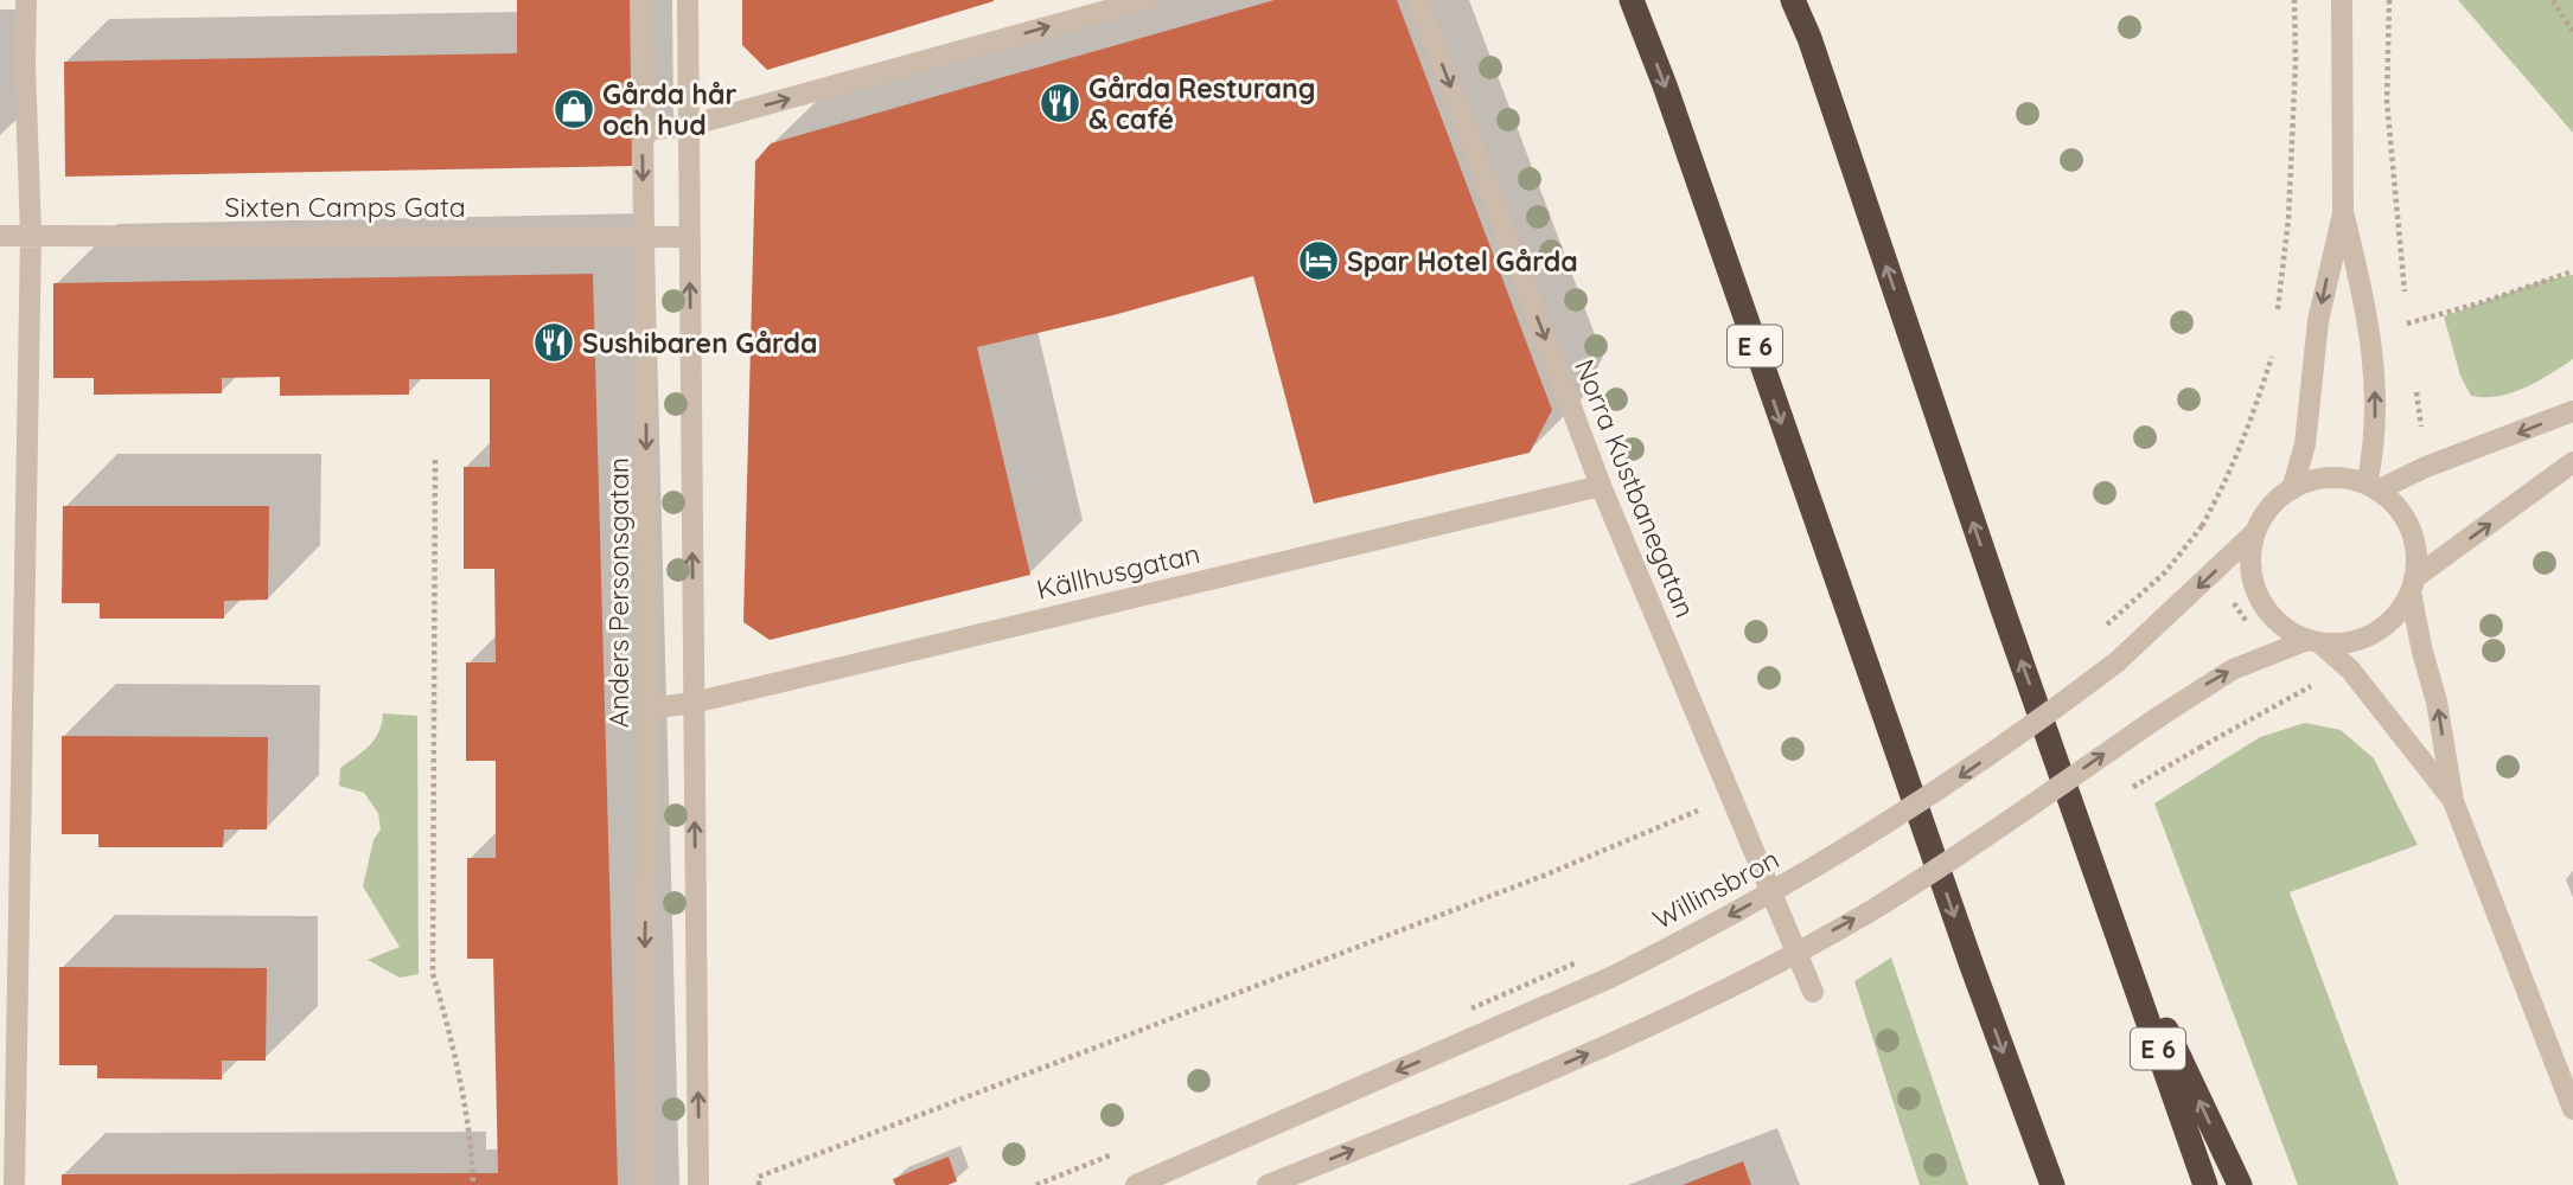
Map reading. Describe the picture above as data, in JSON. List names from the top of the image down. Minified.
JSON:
{"streets":{"highway":["E 6"],"street":["Sixten Camps Gata","Norra Kustbanegatan","Källhusgatan","Anders Personsgatan","Willinsbron"]},"crossings":[["Sixten Camps Gata","Anders Personsgatan"],["Norra Kustbanegatan","Källhusgatan"],["Källhusgatan","Anders Personsgatan"]],"one_way":["Norra Kustbanegatan"],"places":{"restaurant":["Gårda Resturang & café","Sushibaren Gårda"],"shop":["Gårda hår och hud"],"hotel":["Spar Hotel Gårda"]}}
